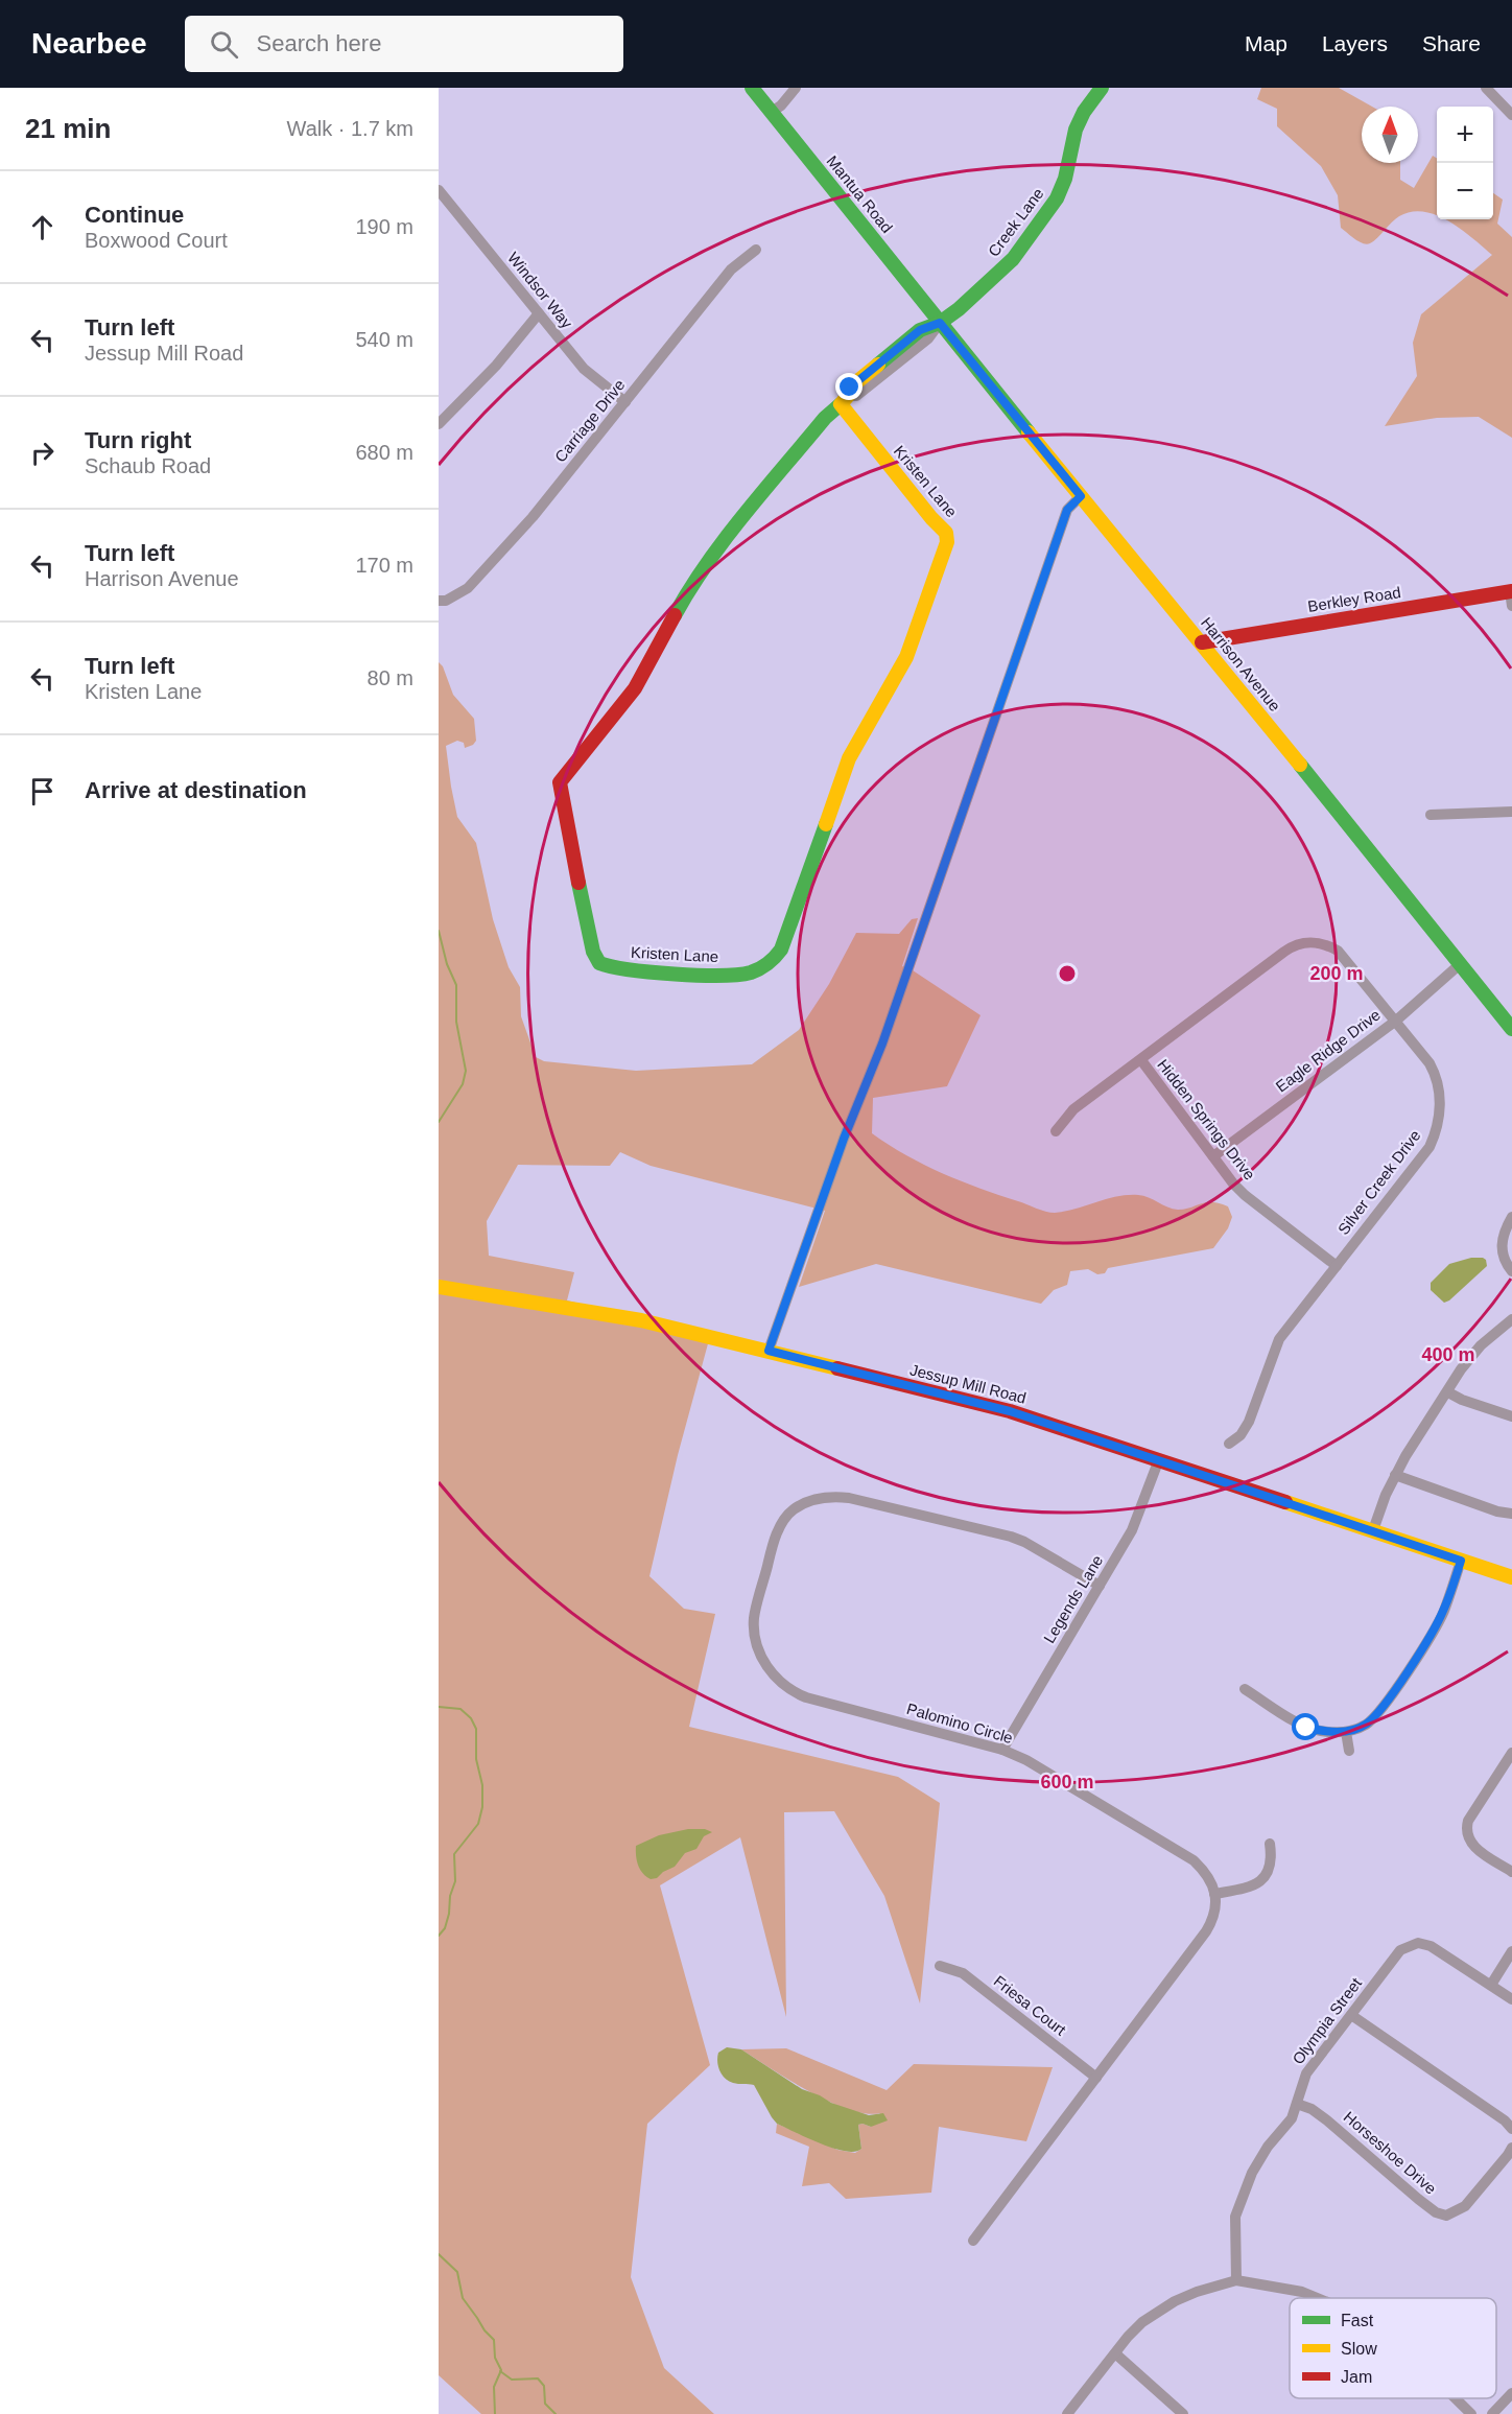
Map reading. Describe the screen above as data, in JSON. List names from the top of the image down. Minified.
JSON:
{"streets":{"street":["Mantua Road","Creek Lane","Windsor Way","Carriage Drive","Kristen Lane","Berkley Road","Harrison Avenue","Eagle Ridge Drive","Hidden Springs Drive","Silver Creek Drive","Jessup Mill Road","Legends Lane","Palomino Circle","Friesa Court","Olympia Street","Horseshoe Drive"]},"crossings":[["Mantua Road","Creek Lane"],["Mantua Road","Kristen Lane"],["Mantua Road","Harrison Avenue"],["Creek Lane","Kristen Lane"],["Creek Lane","Harrison Avenue"],["Windsor Way","Carriage Drive"],["Kristen Lane","Harrison Avenue"],["Berkley Road","Harrison Avenue"],["Harrison Avenue","Eagle Ridge Drive"],["Eagle Ridge Drive","Hidden Springs Drive"],["Eagle Ridge Drive","Silver Creek Drive"],["Hidden Springs Drive","Silver Creek Drive"],["Jessup Mill Road","Legends Lane"],["Legends Lane","Palomino Circle"],["Olympia Street","Horseshoe Drive"]],"legend":["Fast","Slow","Jam"],"north":"top","page":{"header":"Nearbee","search":"Search here","nav":["Map","Layers","Share"],"heading":["21 min","Walk · 1.7 km"],"map_buttons":["+","−"],"list":[["Continue","Boxwood Court","190 m"],["Turn left","Jessup Mill Road","540 m"],["Turn right","Schaub Road","680 m"],["Turn left","Harrison Avenue","170 m"],["Turn left","Kristen Lane","80 m"],"Arrive at destination"]},"rings":["200 m","400 m","600 m"]}
